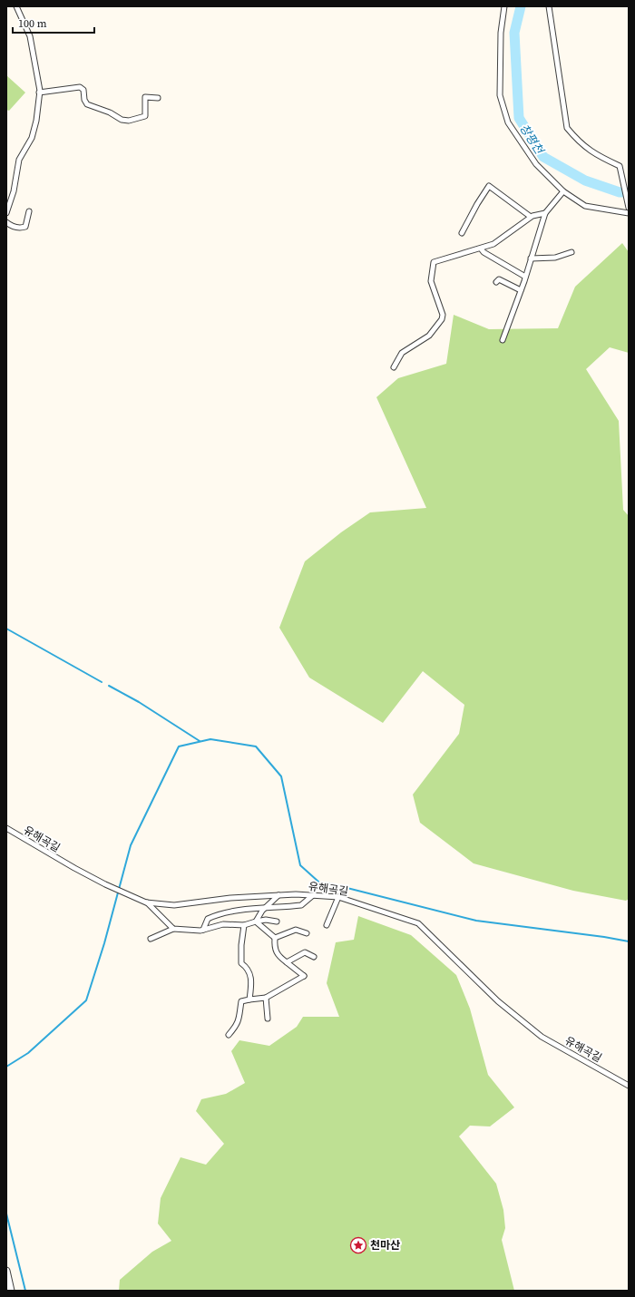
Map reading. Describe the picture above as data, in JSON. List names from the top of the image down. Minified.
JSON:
{"streets":{"street":["유해곡길"]},"water":["창평천"],"places":{"place":["천마산"]},"scale_bar":"100 m"}
